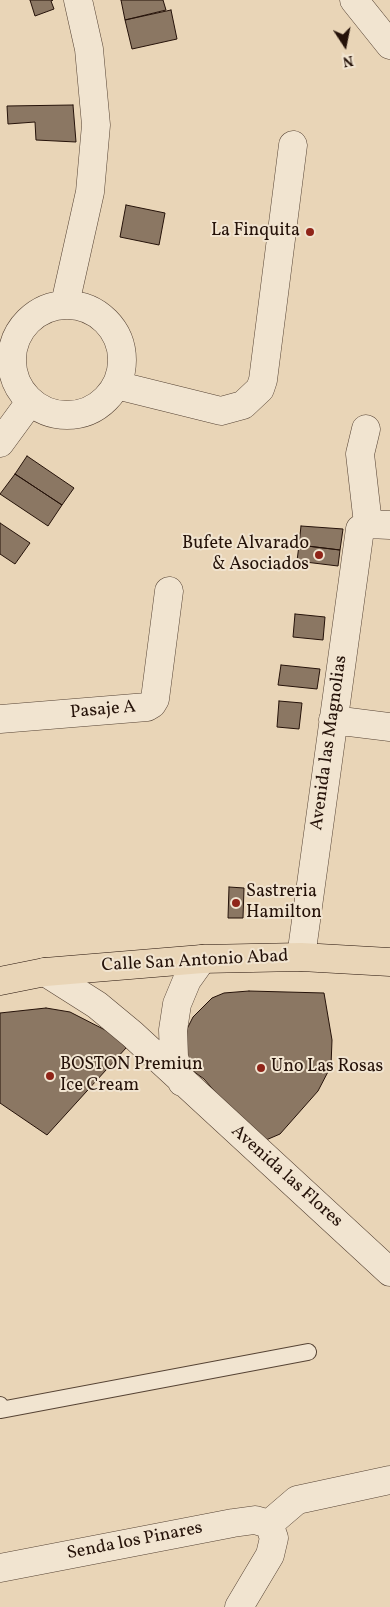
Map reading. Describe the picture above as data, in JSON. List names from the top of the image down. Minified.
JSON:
{"streets":{"main road":["Calle San Antonio Abad"],"street":["Pasaje A","Avenida las Magnolias","Avenida las Flores","Senda los Pinares"]},"crossings":[["Avenida las Magnolias","Calle San Antonio Abad"],["Calle San Antonio Abad","Avenida las Flores"]],"places":["La Finquita","Bufete Alvarado & Asociados","Sastreria Hamilton","Uno Las Rosas","BOSTON Premiun Ice Cream"],"north":"bottom"}
